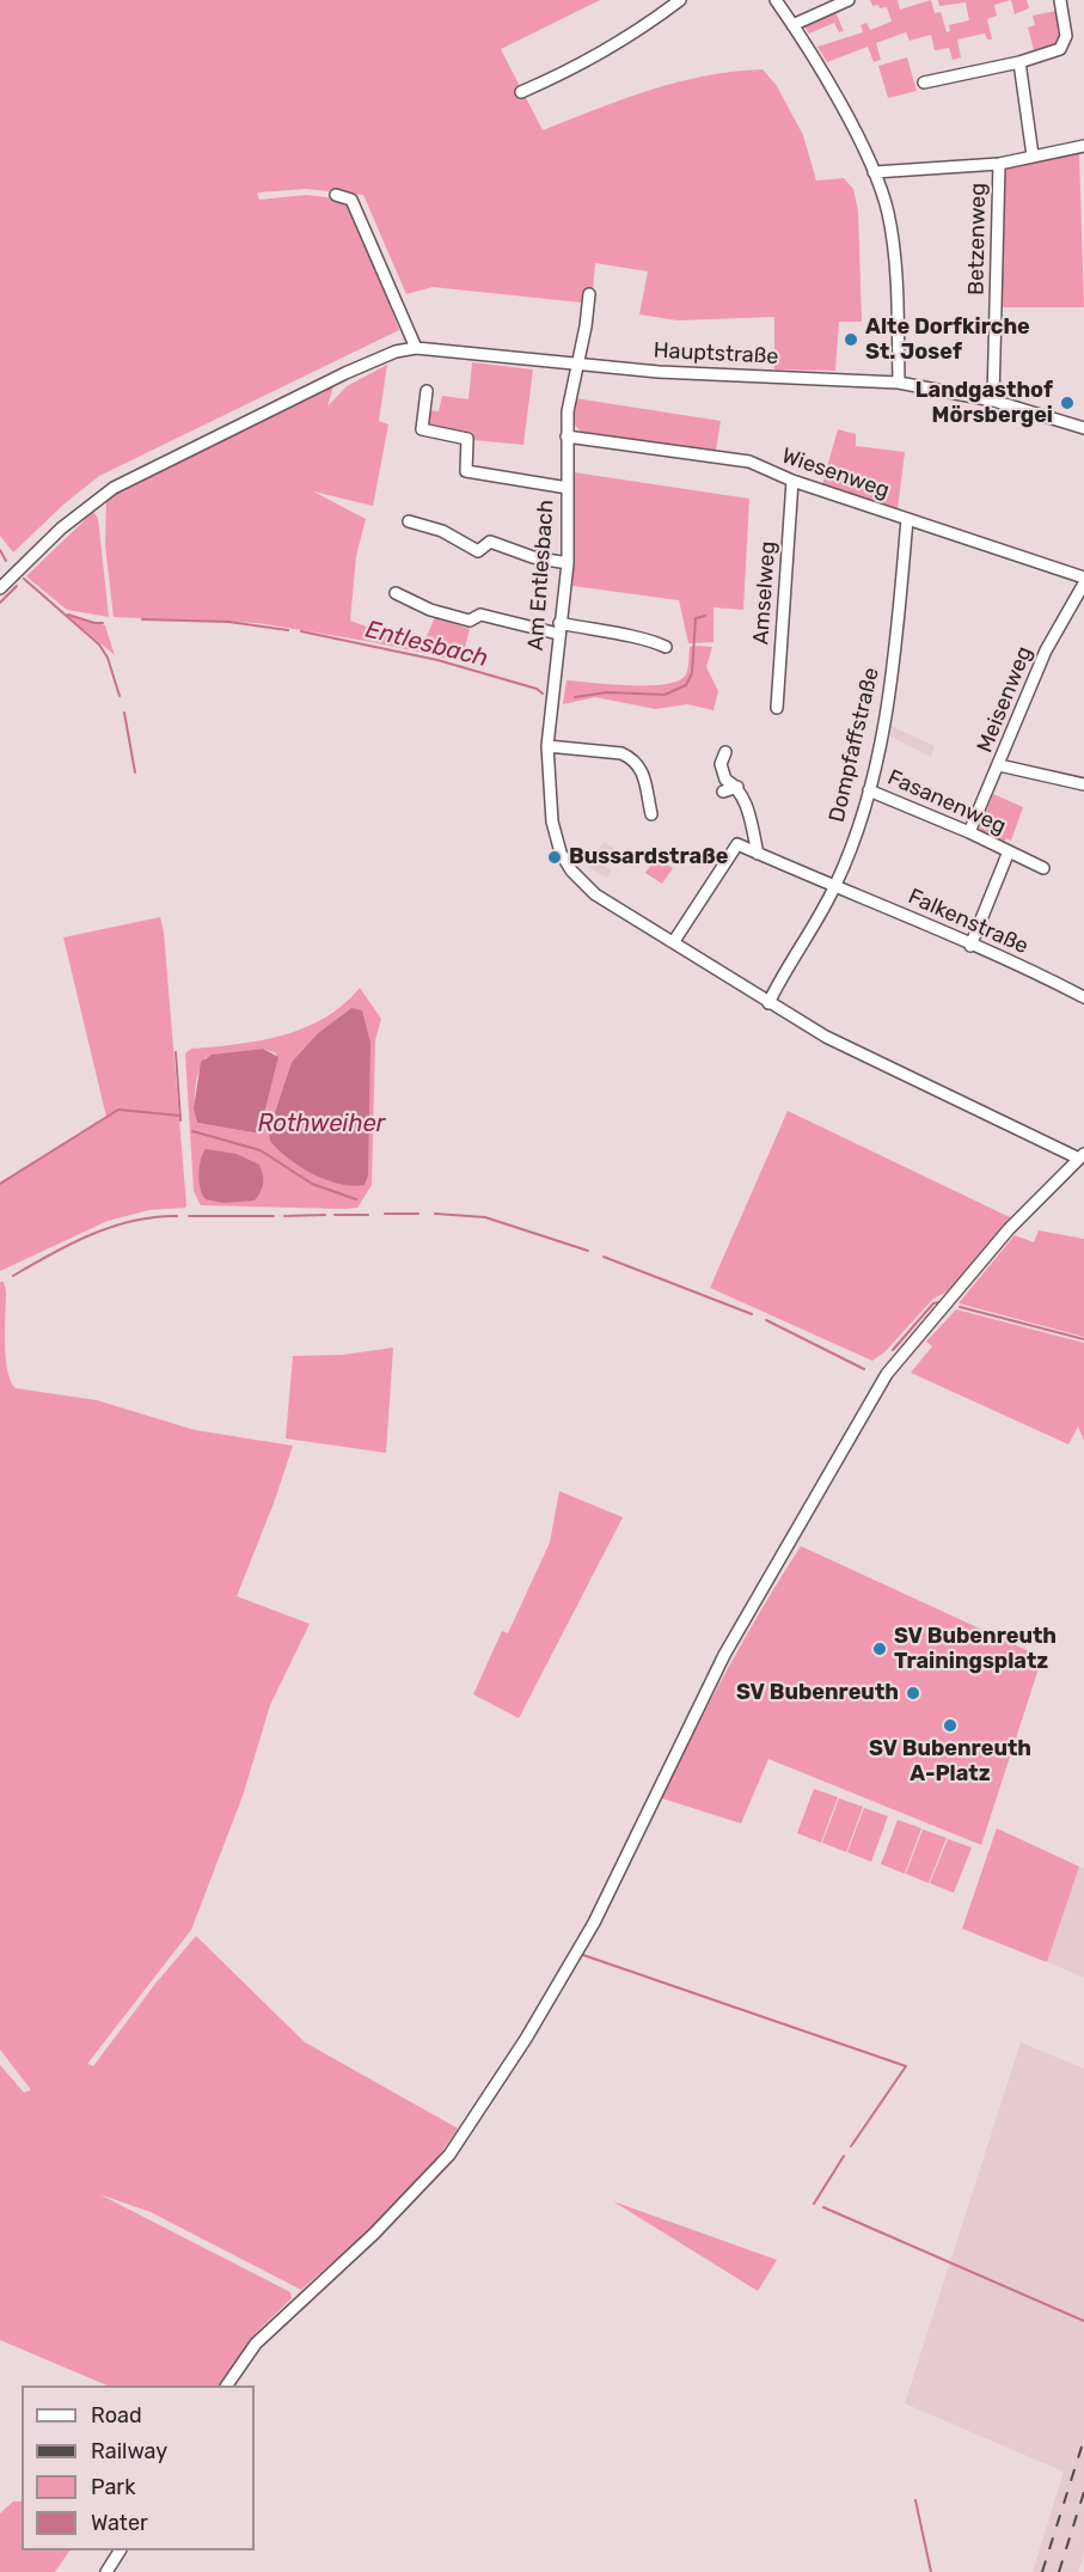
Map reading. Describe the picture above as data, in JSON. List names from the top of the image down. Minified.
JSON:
{"streets":{"street":["Betzenweg","Hauptstraße","Wiesenweg","Am Entlesbach","Amselweg","Meisenweg","Dompfaffstraße","Fasanenweg","Falkenstraße"]},"crossings":[["Betzenweg","Hauptstraße"],["Hauptstraße","Am Entlesbach"],["Wiesenweg","Am Entlesbach"],["Wiesenweg","Amselweg"],["Wiesenweg","Dompfaffstraße"],["Meisenweg","Fasanenweg"],["Dompfaffstraße","Fasanenweg"],["Dompfaffstraße","Falkenstraße"],["Fasanenweg","Falkenstraße"]],"water":["Entlesbach","Rothweiher"],"places":["Alte Dorfkirche St. Josef","Landgasthof Mörsbergei","Bussardstraße","SV Bubenreuth Trainingsplatz","SV Bubenreuth","SV Bubenreuth A-Platz"],"legend":["Road","Railway","Park","Water"]}
